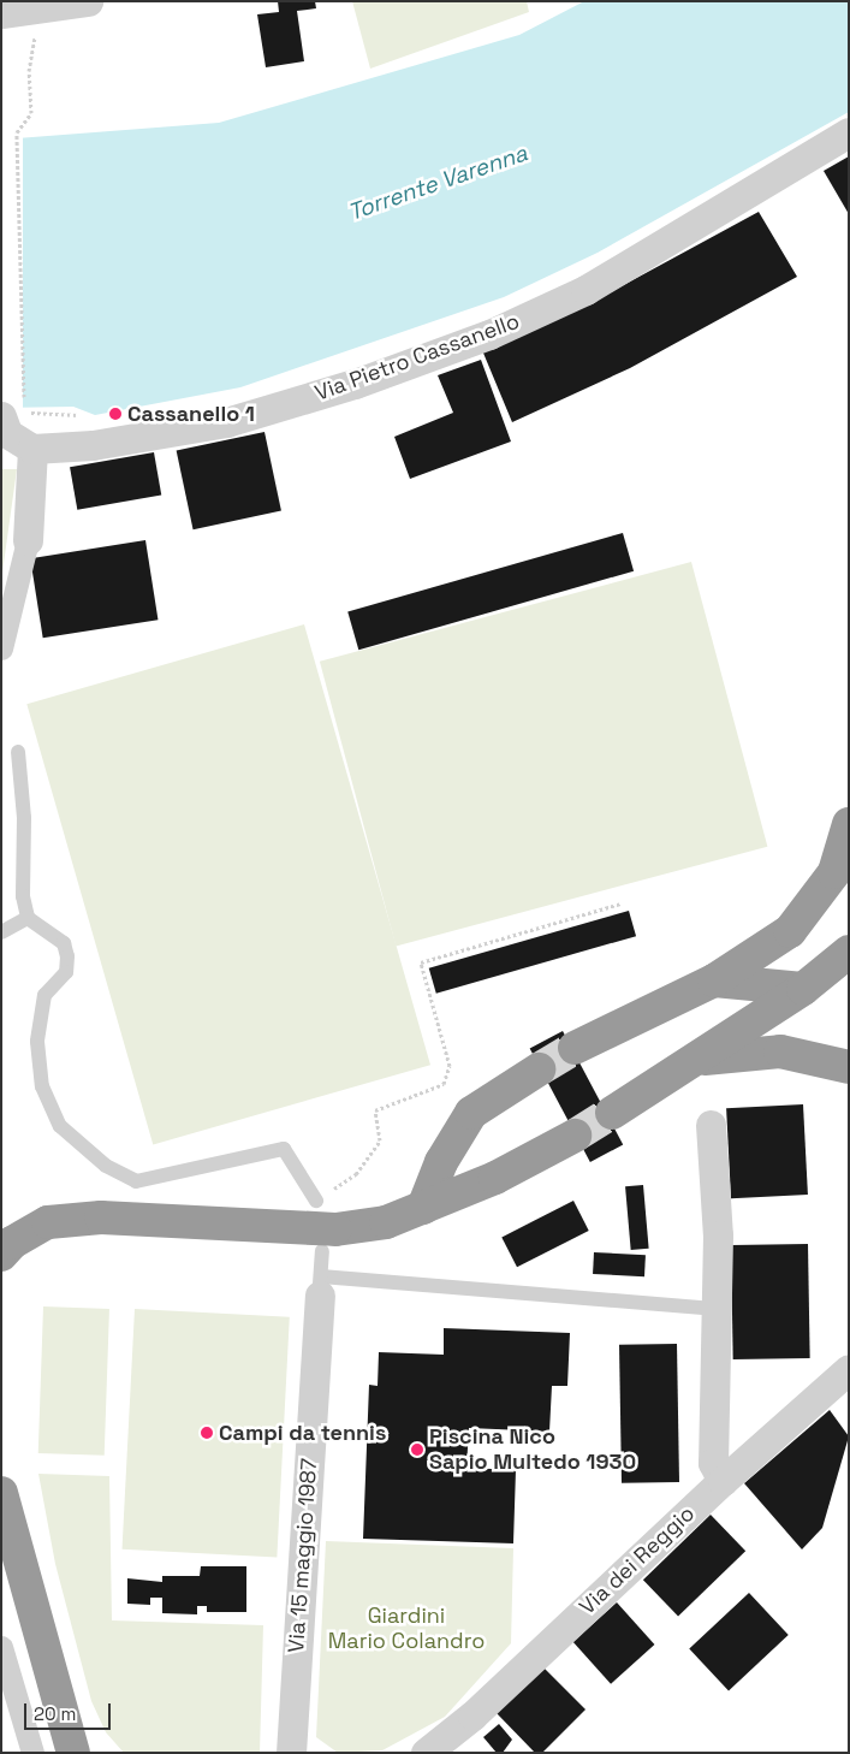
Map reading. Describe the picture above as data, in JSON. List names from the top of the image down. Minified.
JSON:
{"streets":{"street":["Via Pietro Cassanello","Via 15 maggio 1987","Via dei Reggio"]},"water":["Torrente Varenna"],"parks":["Giardini Mario Colandro"],"places":["Cassanello 1","Campi da tennis","Piscina Nico Sapio Multedo 1930"],"scale_bar":"20 m"}
